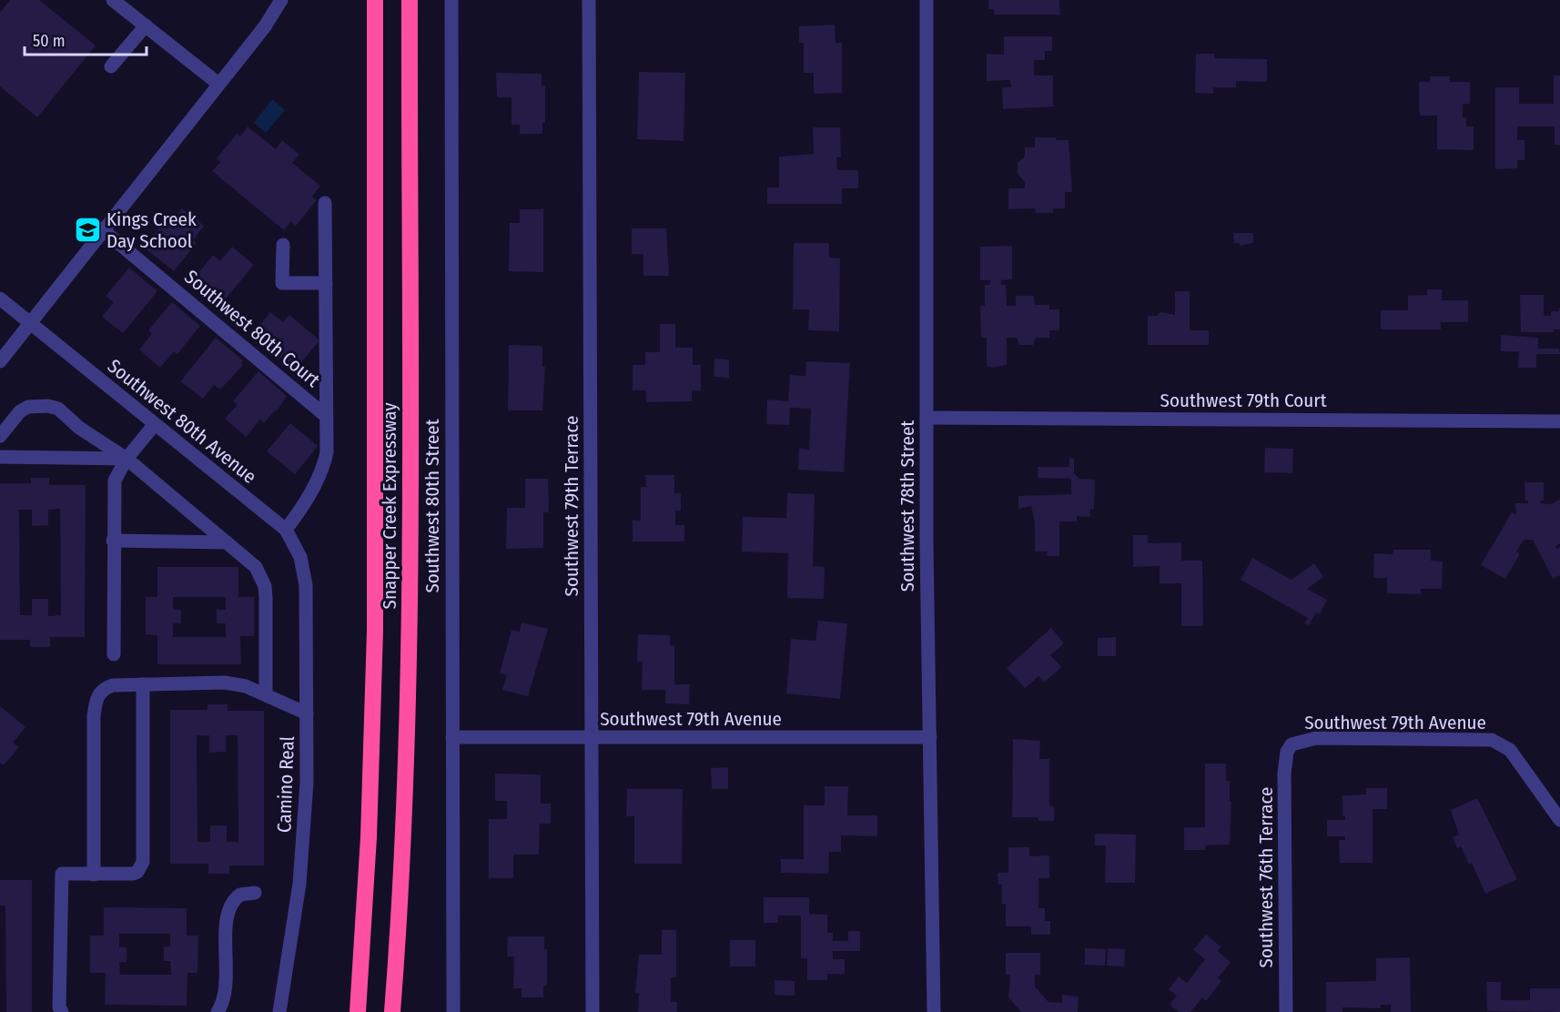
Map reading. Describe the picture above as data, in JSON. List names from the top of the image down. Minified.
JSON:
{"streets":{"highway":["Snapper Creek Expressway"],"street":["Southwest 80th Court","Southwest 79th Court","Southwest 80th Avenue","Southwest 80th Street","Southwest 79th Terrace","Southwest 78th Street","Southwest 79th Avenue","Camino Real","Southwest 76th Terrace"]},"crossings":[["Southwest 79th Court","Southwest 78th Street"],["Southwest 80th Avenue","Camino Real"],["Southwest 80th Street","Southwest 79th Avenue"],["Southwest 79th Terrace","Southwest 79th Avenue"],["Southwest 78th Street","Southwest 79th Avenue"],["Southwest 79th Avenue","Southwest 76th Terrace"]],"places":{"school or university":["Kings Creek Day School"]},"scale_bar":"50 m"}
